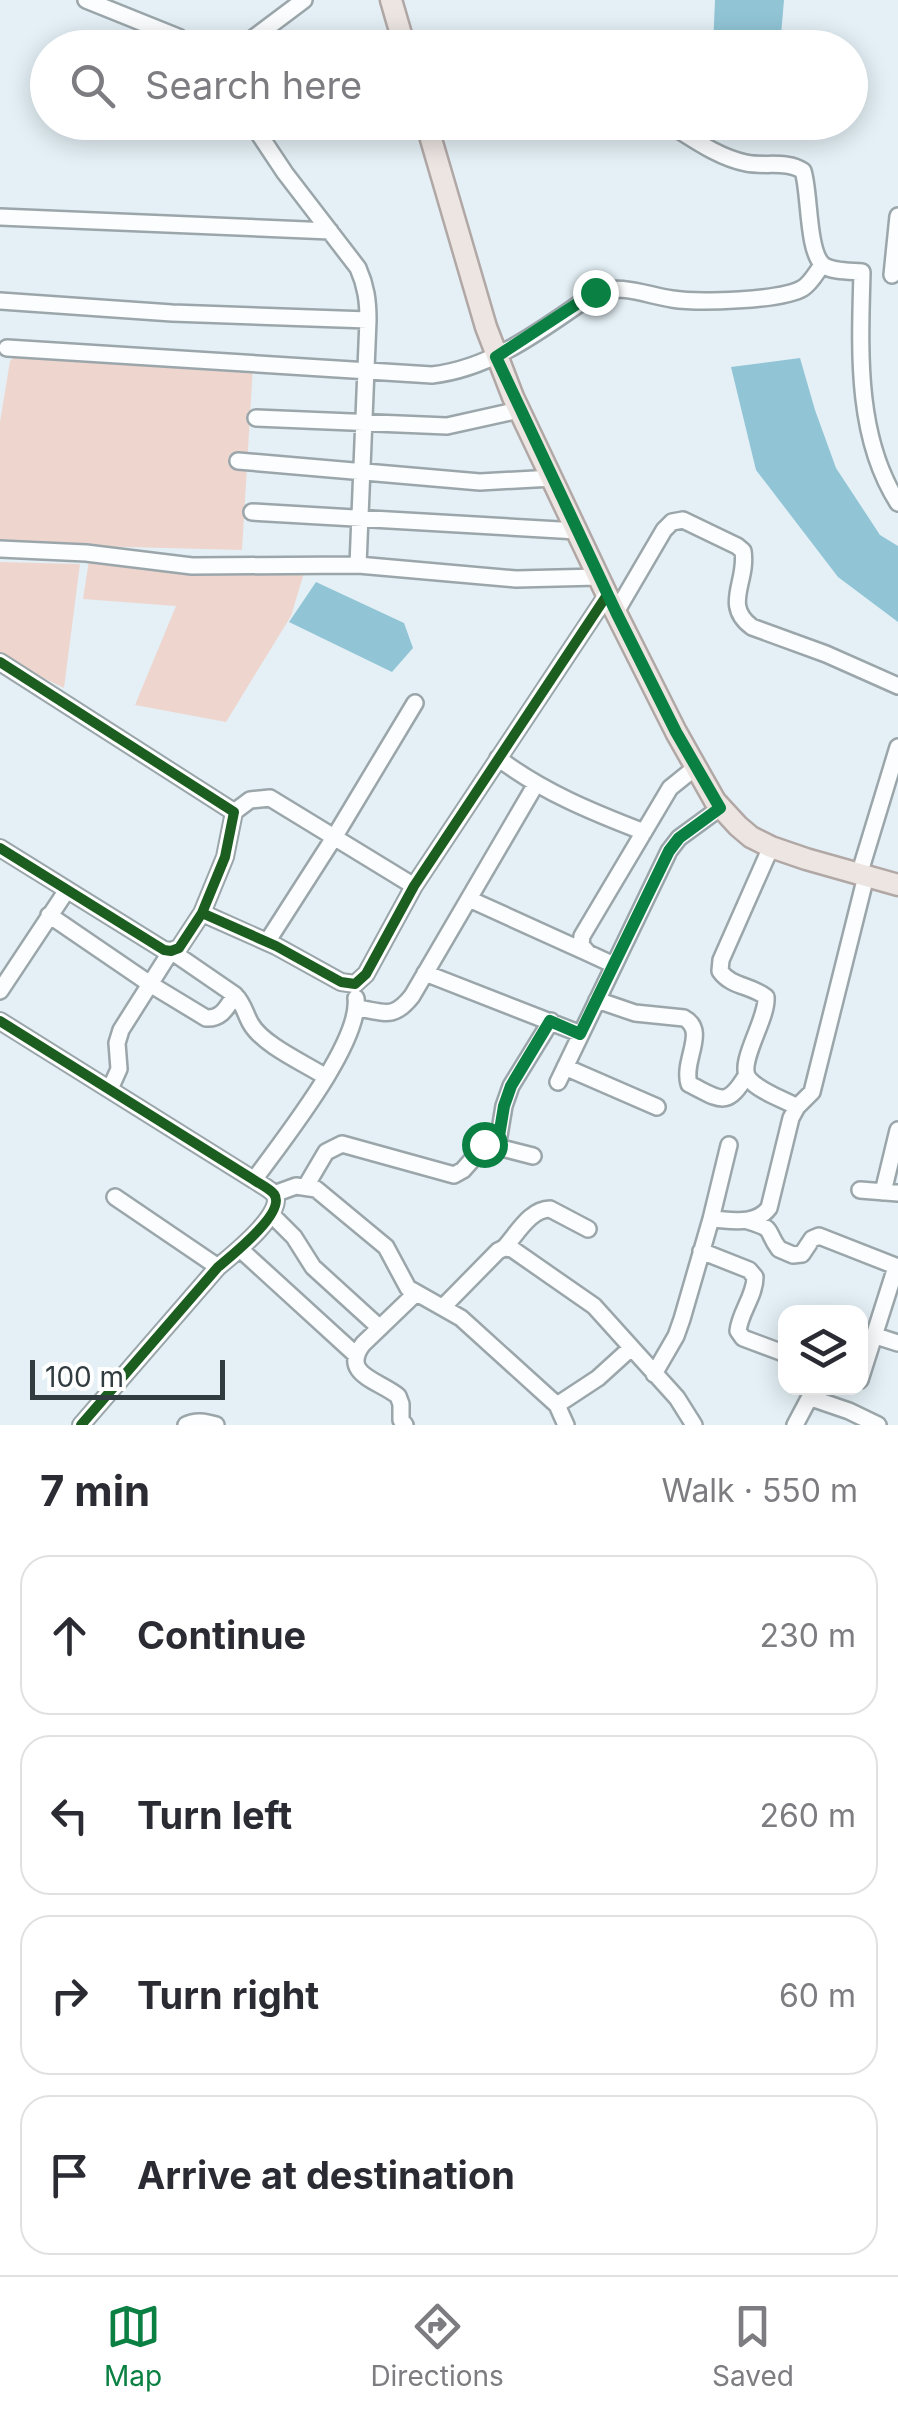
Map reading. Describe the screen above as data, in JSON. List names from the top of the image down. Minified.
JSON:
{"scale_bar":"100 m","page":{"search":"Search here","scale":"100 m","heading":["7 min","Walk · 550 m"],"list":[["Continue","230 m"],["Turn left","260 m"],["Turn right","60 m"],"Arrive at destination"],"nav":["Map","Directions","Saved"]}}
